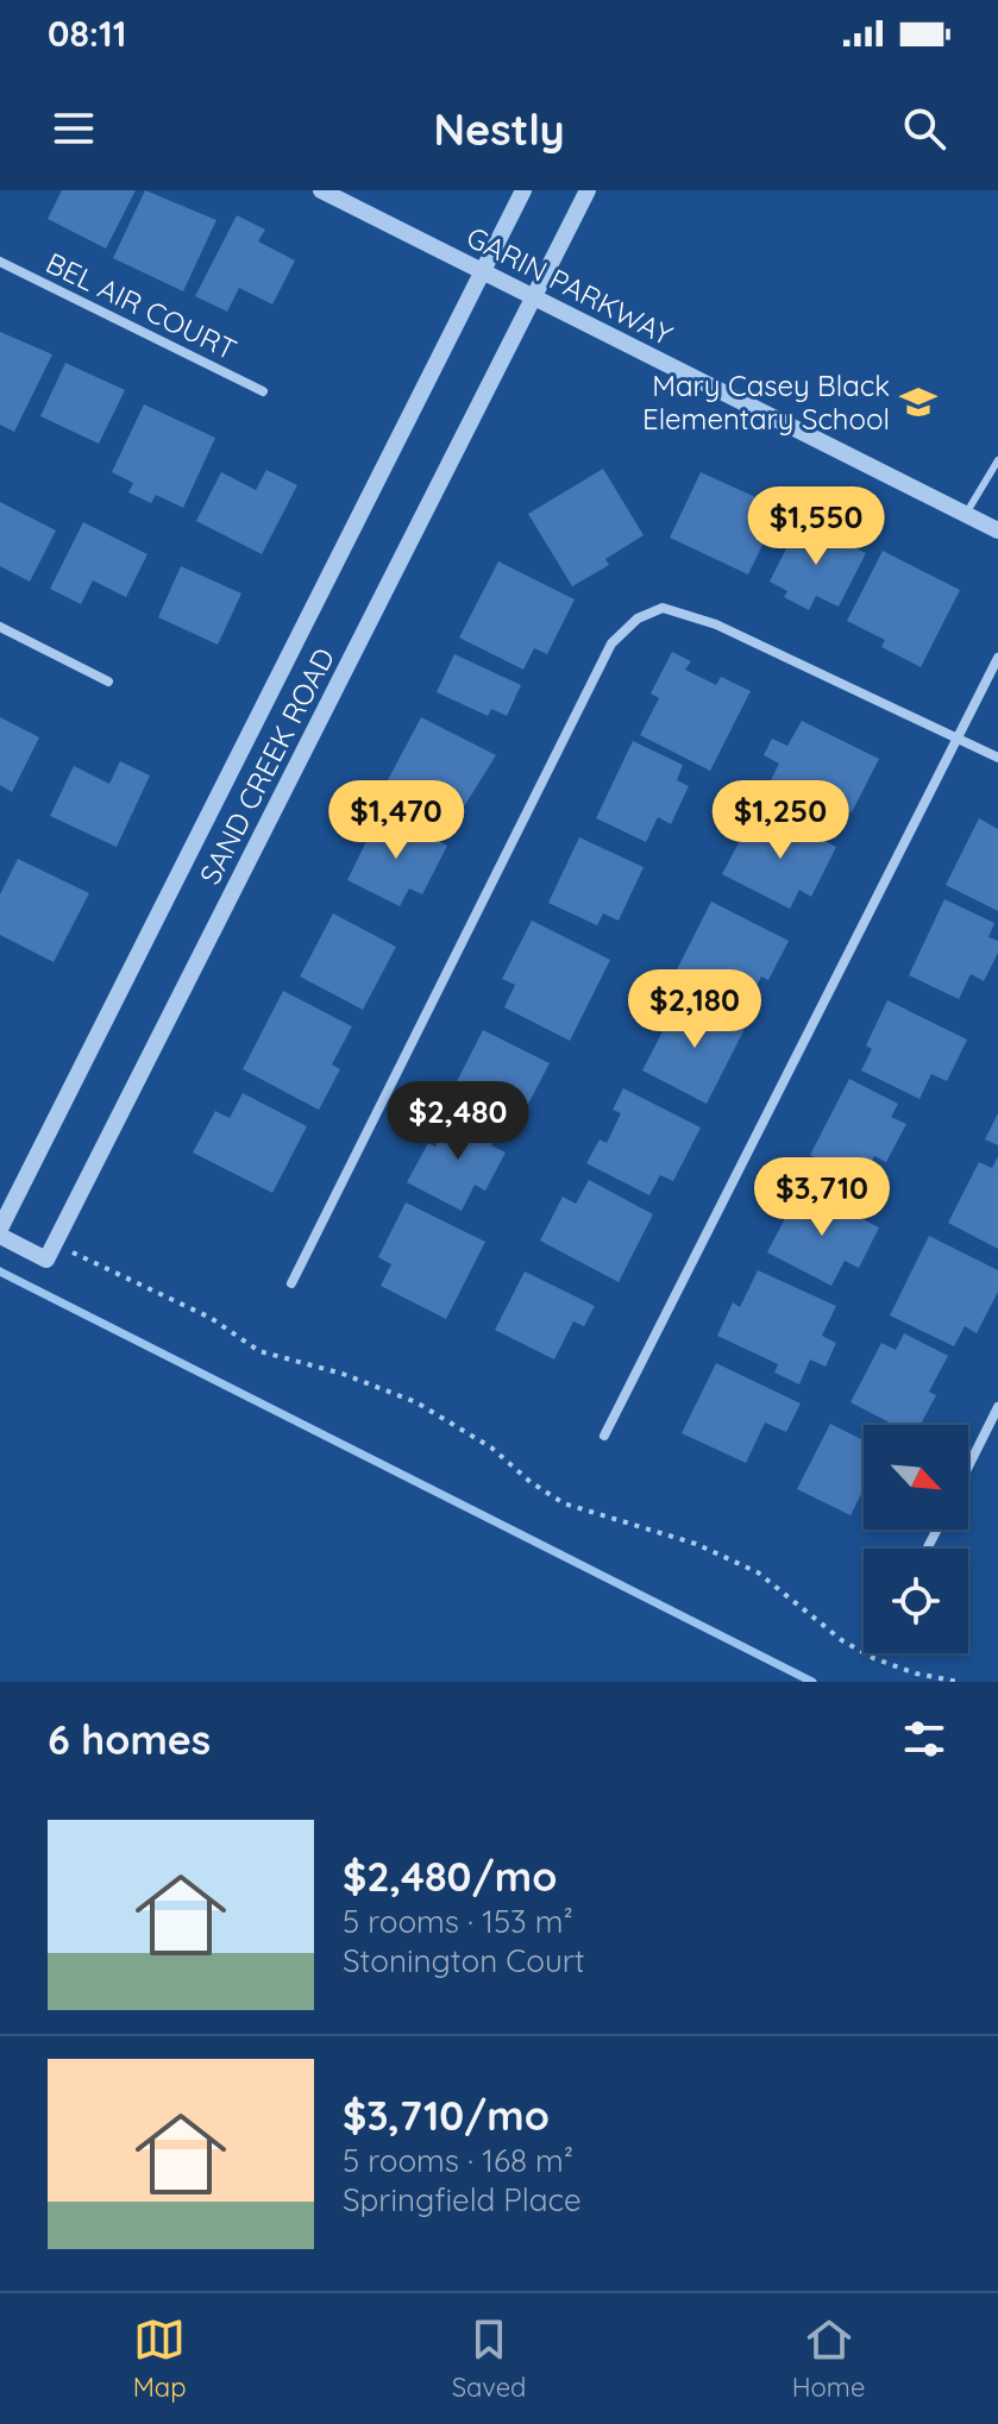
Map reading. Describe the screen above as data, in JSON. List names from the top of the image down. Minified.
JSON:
{"streets":{"street":["GARIN PARKWAY","BEL AIR COURT","SAND CREEK ROAD"]},"crossings":[["GARIN PARKWAY","SAND CREEK ROAD"]],"places":{"school or university":["Mary Casey Black Elementary School"]},"north":"bottom right","page":{"status":"08:11","header":"Nestly","price":["$1,550","$1,470","$1,250","$2,180","$2,480","$3,710"],"heading":"6 homes","list":[{"name":"$2,480/mo","note":"5 rooms · 153 m² · Stonington Court"},{"name":"$3,710/mo","note":"5 rooms · 168 m² · Springfield Place"}],"tabs":["Map","Saved","Home"]}}
